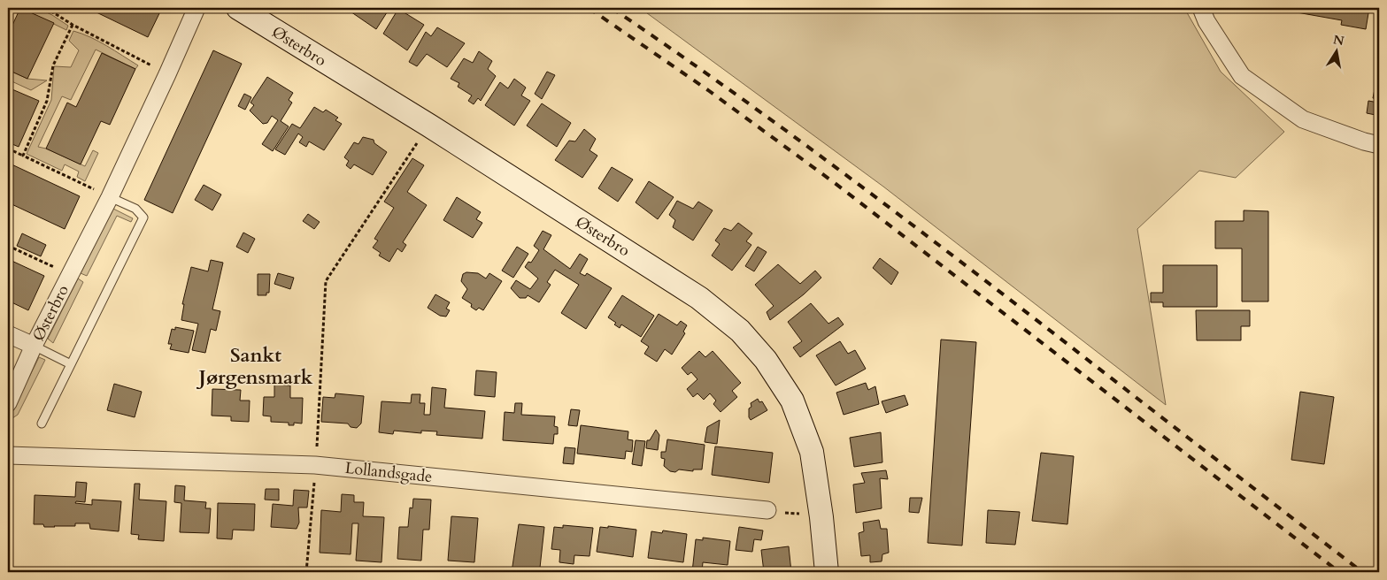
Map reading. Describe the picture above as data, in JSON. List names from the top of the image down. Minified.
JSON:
{"streets":{"street":["Østerbro","Lollandsgade"]},"districts":["Sankt Jørgensmark"],"north":"top"}
